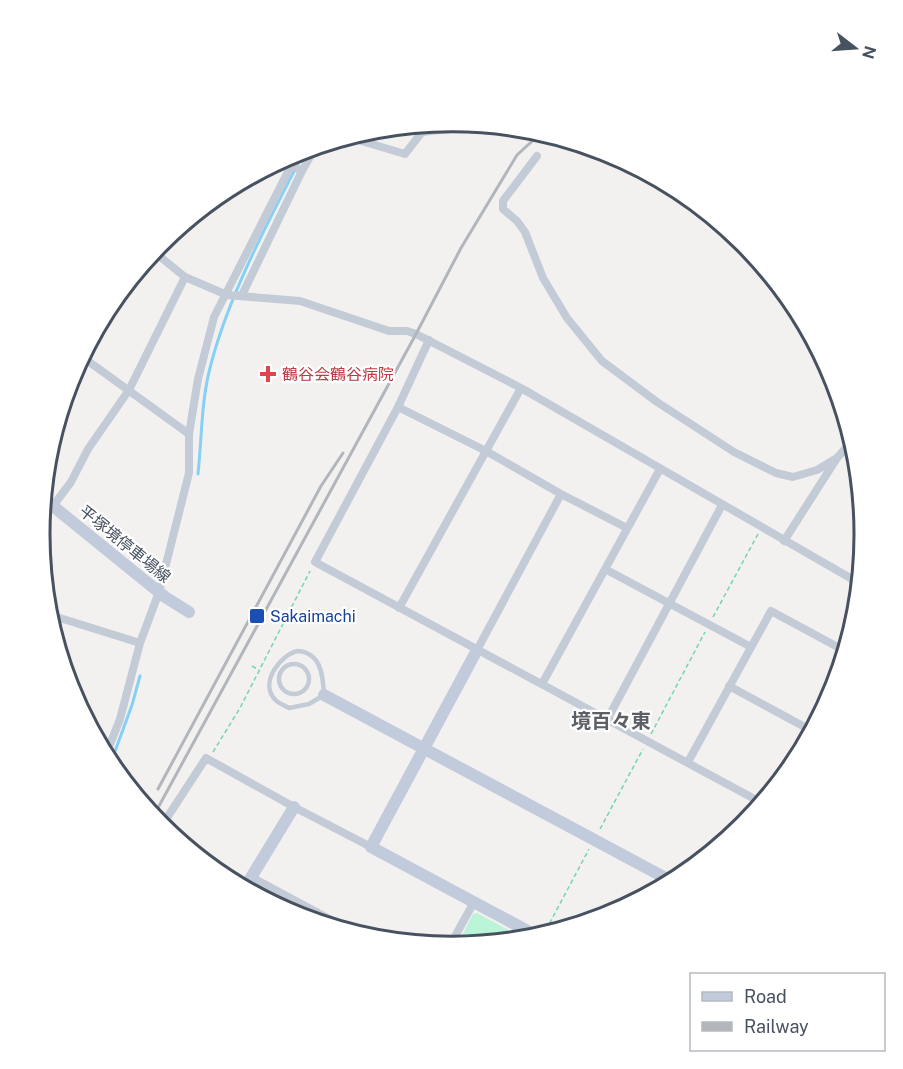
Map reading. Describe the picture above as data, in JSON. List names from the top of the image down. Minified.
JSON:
{"streets":{"street":["平塚境停車場線"]},"districts":["境百々東"],"places":{"health":["鶴谷会鶴谷病院"],"transit":["Sakaimachi"]},"legend":["Road","Railway"],"north":"right"}
